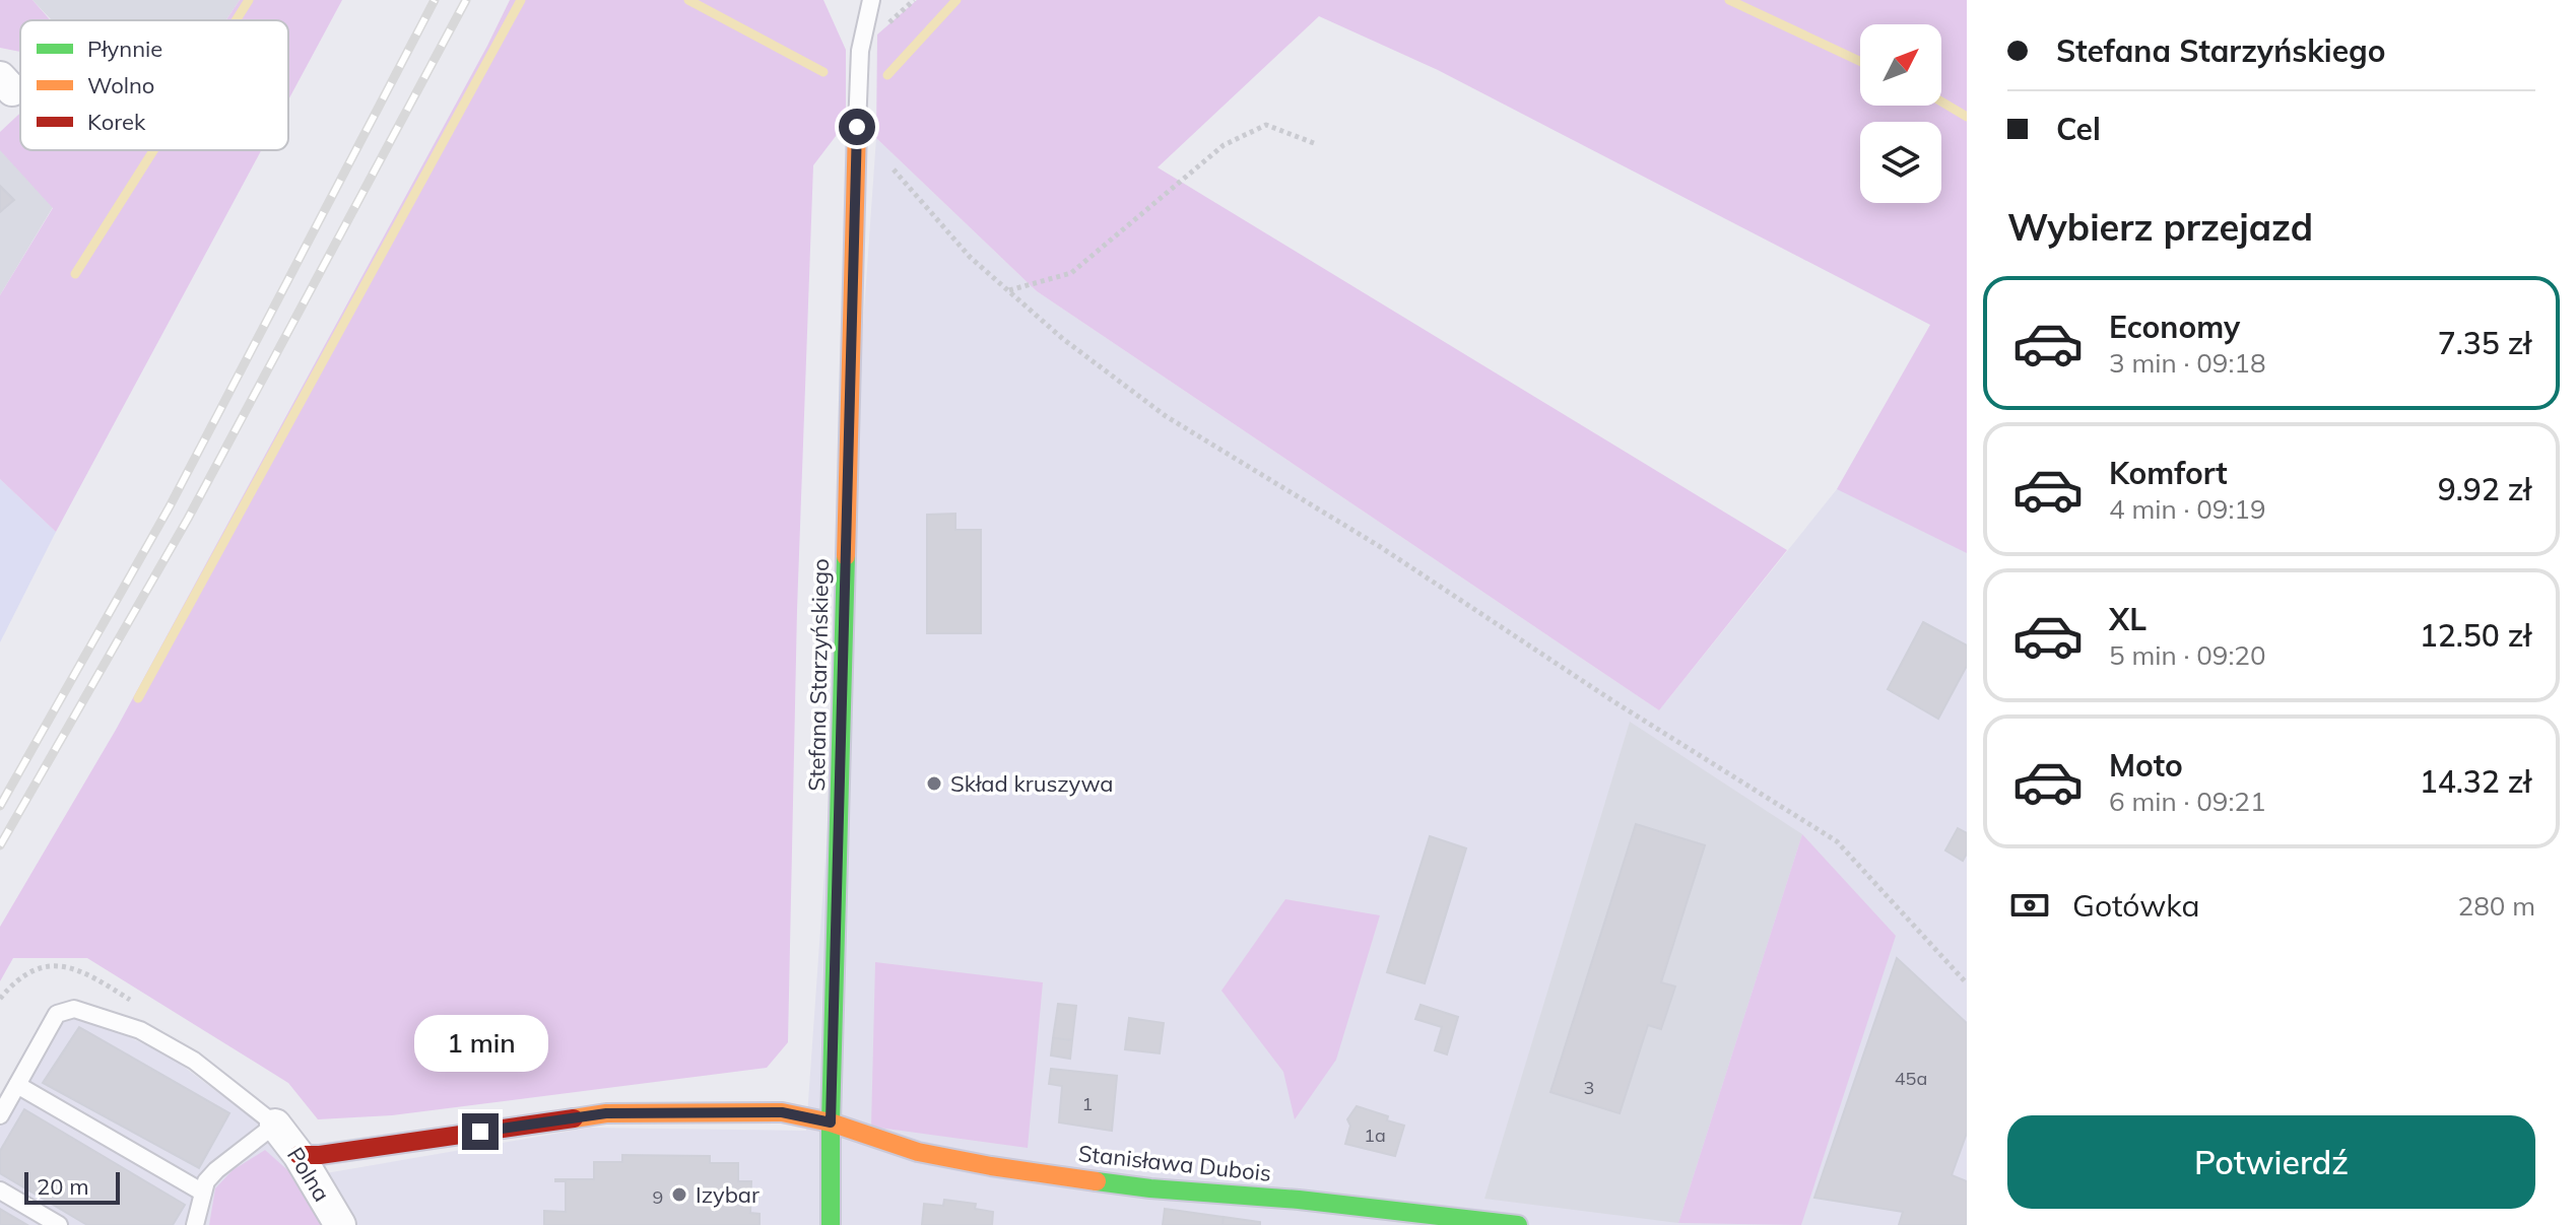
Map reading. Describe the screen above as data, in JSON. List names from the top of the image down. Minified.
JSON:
{"streets":{"street":["Stefana Starzyńskiego","Stanisława Dubois","Polna"]},"crossings":[["Stefana Starzyńskiego","Stanisława Dubois"],["Stanisława Dubois","Polna"]],"places":["Skład kruszywa","Izybar"],"house_numbers":["45a","3","1","1a","9"],"legend":["Płynnie","Wolno","Korek"],"scale_bar":"20 m","north":"top right","page":{"banner":["Stefana Starzyńskiego","Cel"],"heading":"Wybierz przejazd","list":[{"name":"Economy","note":"3 min · 09:18","value":"7.35 zł"},{"name":"Komfort","note":"4 min · 09:19","value":"9.92 zł"},{"name":"XL","note":"5 min · 09:20","value":"12.50 zł"},{"name":"Moto","note":"6 min · 09:21","value":"14.32 zł"}],"pay":["Gotówka","280 m"],"bubble":"1 min","buttons":"Potwierdź","scale":"20 m"}}
